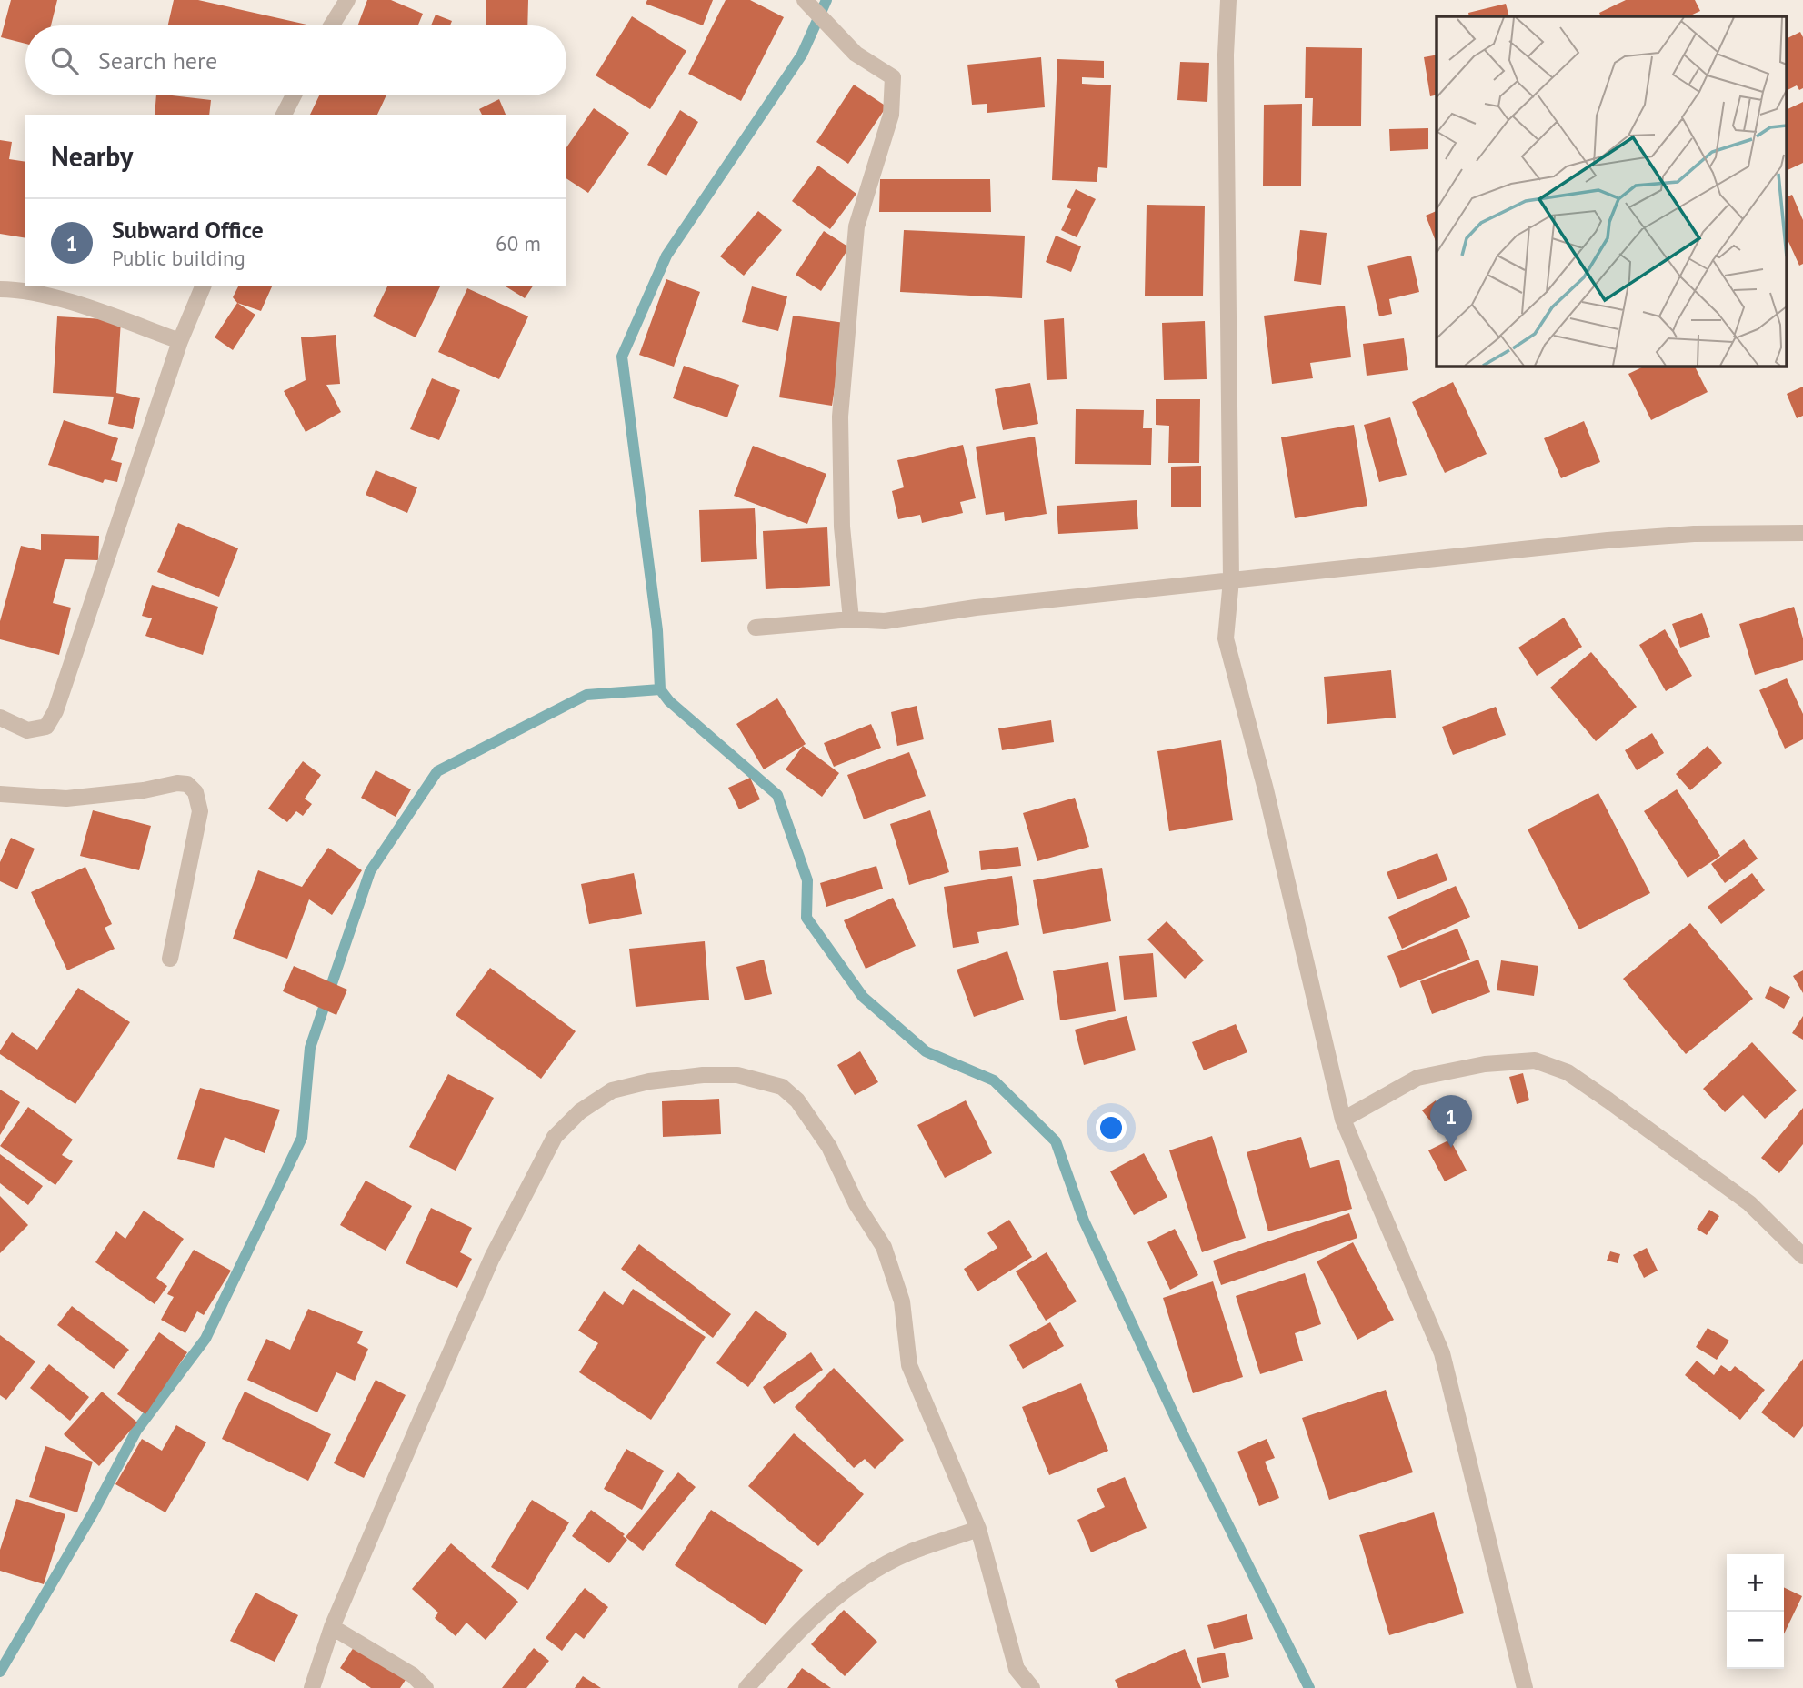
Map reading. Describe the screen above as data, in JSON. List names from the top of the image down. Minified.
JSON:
{"page":{"search":"Search here","heading":"Nearby","list":[{"mark":"1","name":"Subward Office","note":"Public building","value":"60 m"}],"pins":"1","map_buttons":["+","−"]}}
